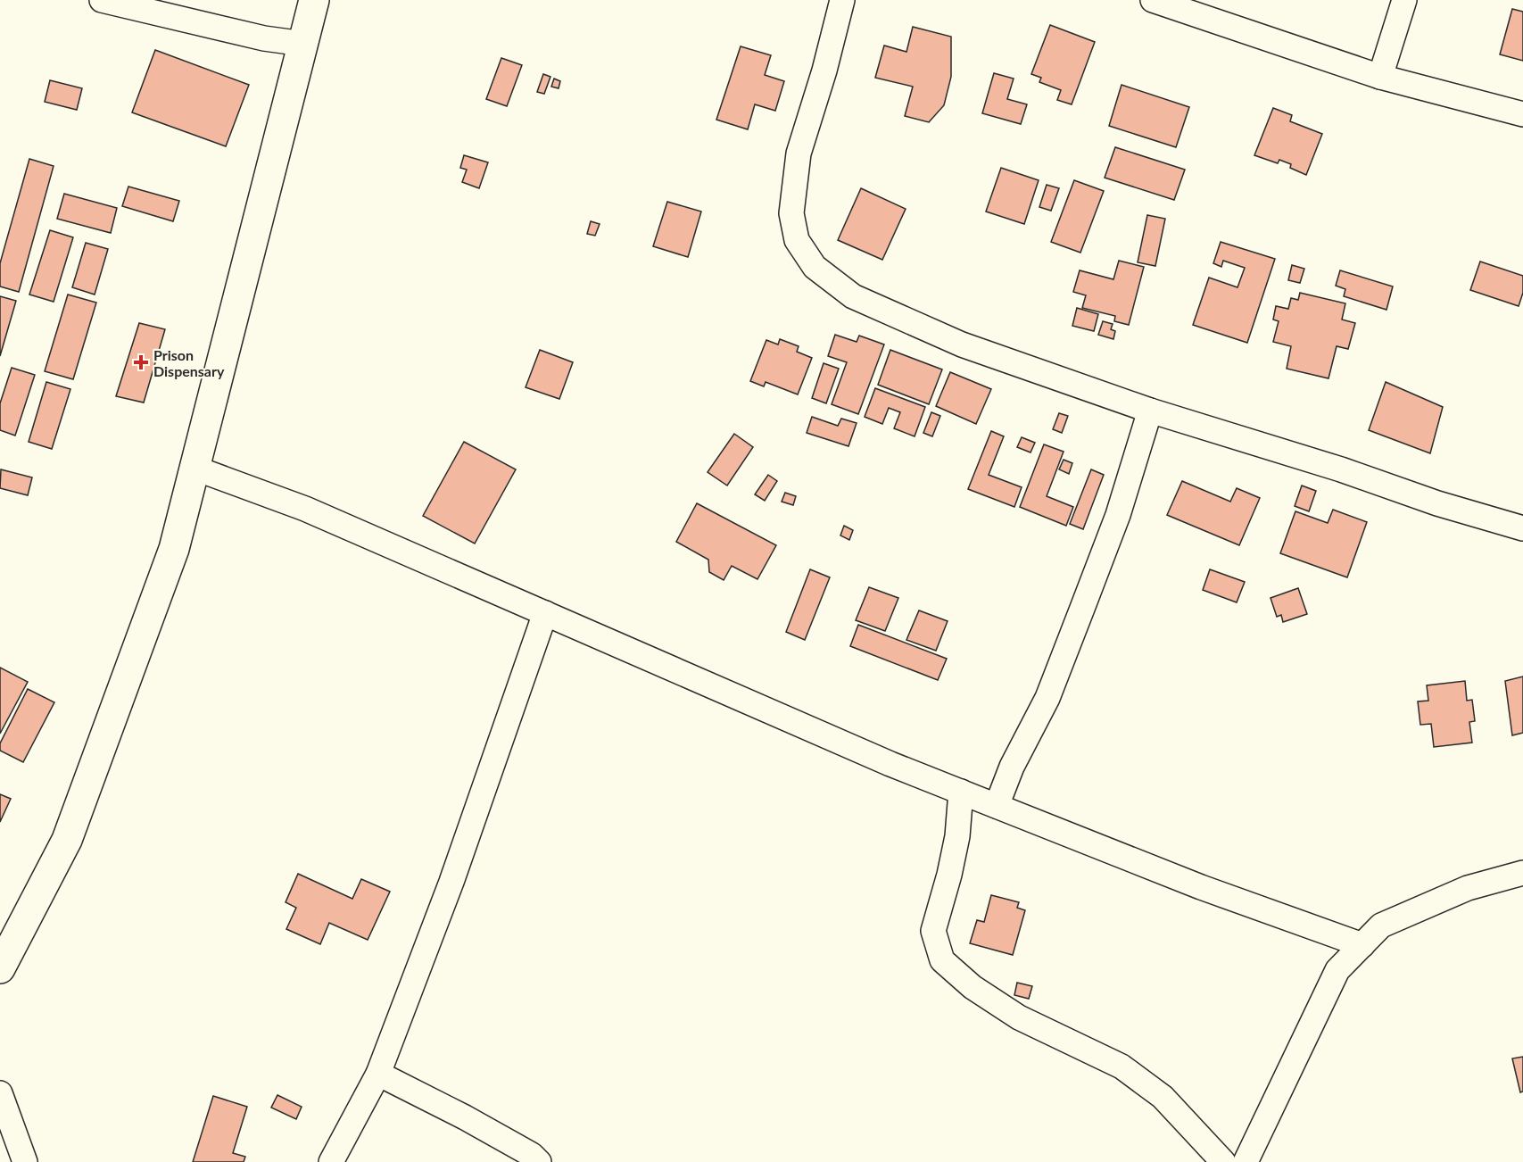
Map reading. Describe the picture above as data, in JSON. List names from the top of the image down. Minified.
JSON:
{"places":{"health":["Prison Dispensary"]}}
